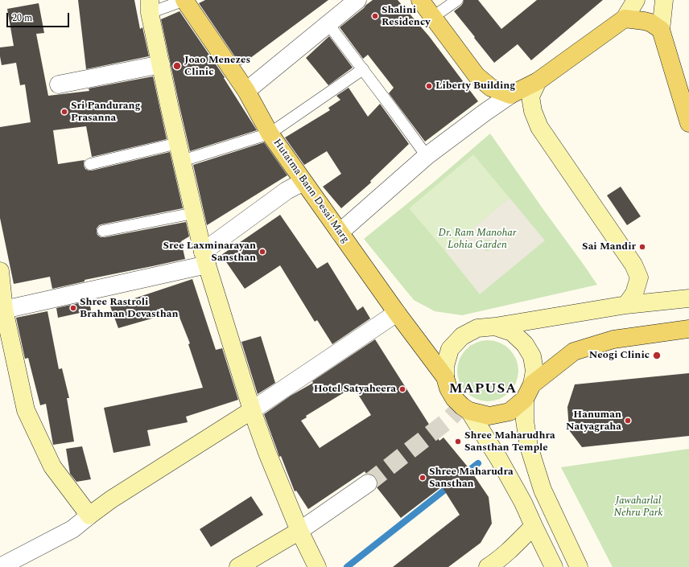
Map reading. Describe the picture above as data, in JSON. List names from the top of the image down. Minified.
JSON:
{"streets":{"main road":["Hutatma Bann Desai Marg"]},"districts":["MAPUSA"],"parks":["Dr. Ram Manohar Lohia Garden","Jawaharlal Nehru Park"],"places":["Shalini Residency","Joao Menezes Clinic","Liberty Building","Sri Pandurang Prasanna","Sai Mandir","Sree Laxminarayan Sansthan","Shree Rastroli Brahman Devasthan","Neogi Clinic","Hotel Satyaheera","Hanuman Natyagraha","Shree Maharudhra Sansthan Temple","Shree Maharudra Sansthan"],"scale_bar":"20 m"}
